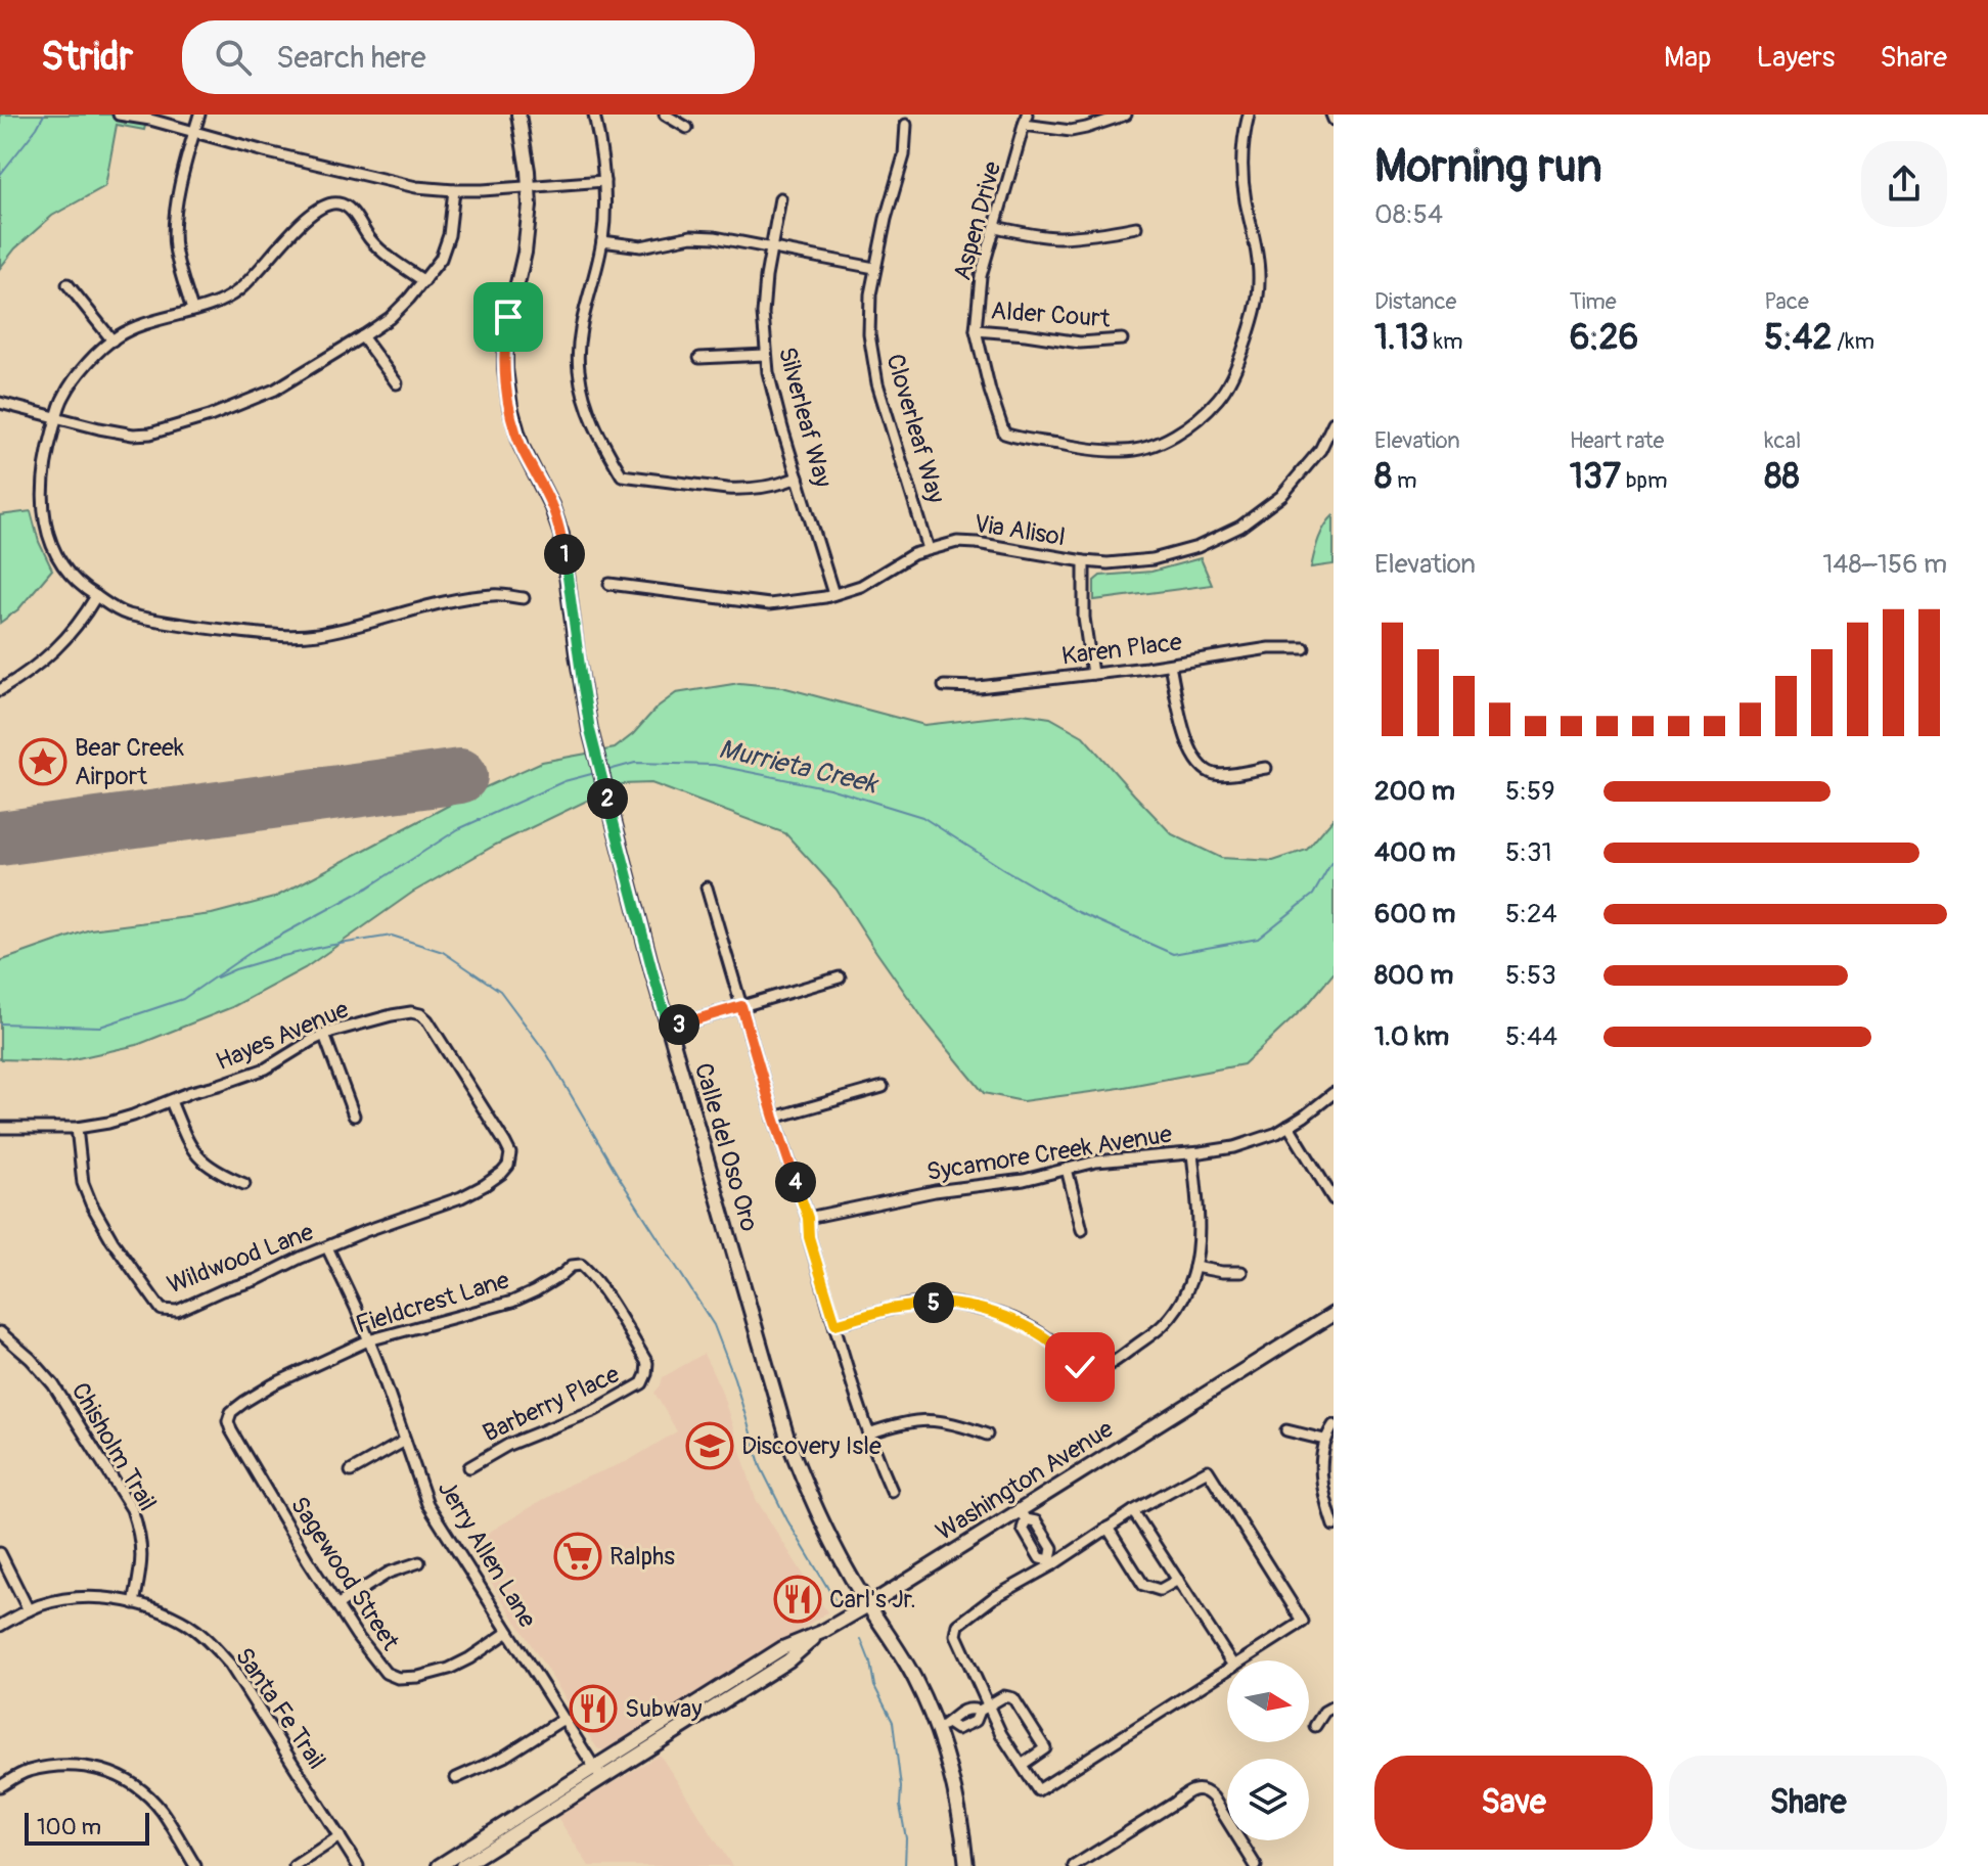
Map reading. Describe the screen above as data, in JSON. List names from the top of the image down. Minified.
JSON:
{"streets":{"main road":["Calle del Oso Oro","Washington Avenue"],"street":["Aspen Drive","Alder Court","Silverleaf Way","Cloverleaf Way","Via Alisol","Karen Place","Hayes Avenue","Sycamore Creek Avenue","Wildwood Lane","Fieldcrest Lane","Barberry Place","Chisholm Trail","Jerry Allen Lane","Sagewood Street","Santa Fe Trail"]},"crossings":[["Aspen Drive","Alder Court"],["Silverleaf Way","Via Alisol"],["Cloverleaf Way","Via Alisol"],["Hayes Avenue","Wildwood Lane"],["Calle del Oso Oro","Washington Avenue"],["Wildwood Lane","Jerry Allen Lane"],["Fieldcrest Lane","Barberry Place"],["Fieldcrest Lane","Jerry Allen Lane"],["Fieldcrest Lane","Sagewood Street"],["Chisholm Trail","Santa Fe Trail"],["Washington Avenue","Jerry Allen Lane"],["Jerry Allen Lane","Sagewood Street"]],"water":["Murrieta Creek"],"places":{"place":["Bear Creek Airport"],"school or university":["Discovery Isle"],"supermarket":["Ralphs"],"restaurant":["Carl's Jr.","Subway"]},"scale_bar":"100 m","north":"right","page":{"header":"Stridr","search":"Search here","nav":["Map","Layers","Share"],"heading":["Morning run","08:54"],"stats":[["Distance","1.13 km"],["Time","6:26"],["Pace","5:42 /km"],["Elevation","8 m"],["Heart rate","137 bpm"],["kcal","88"]],"chart":["Elevation","148–156 m"],"pins":["1","2","3","4","5"],"list":[{"name":"200 m","note":"5:59"},{"name":"400 m","note":"5:31"},{"name":"600 m","note":"5:24"},{"name":"800 m","note":"5:53"},{"name":"1.0 km","note":"5:44"}],"buttons":["Save","Share"],"scale":"100 m"}}
